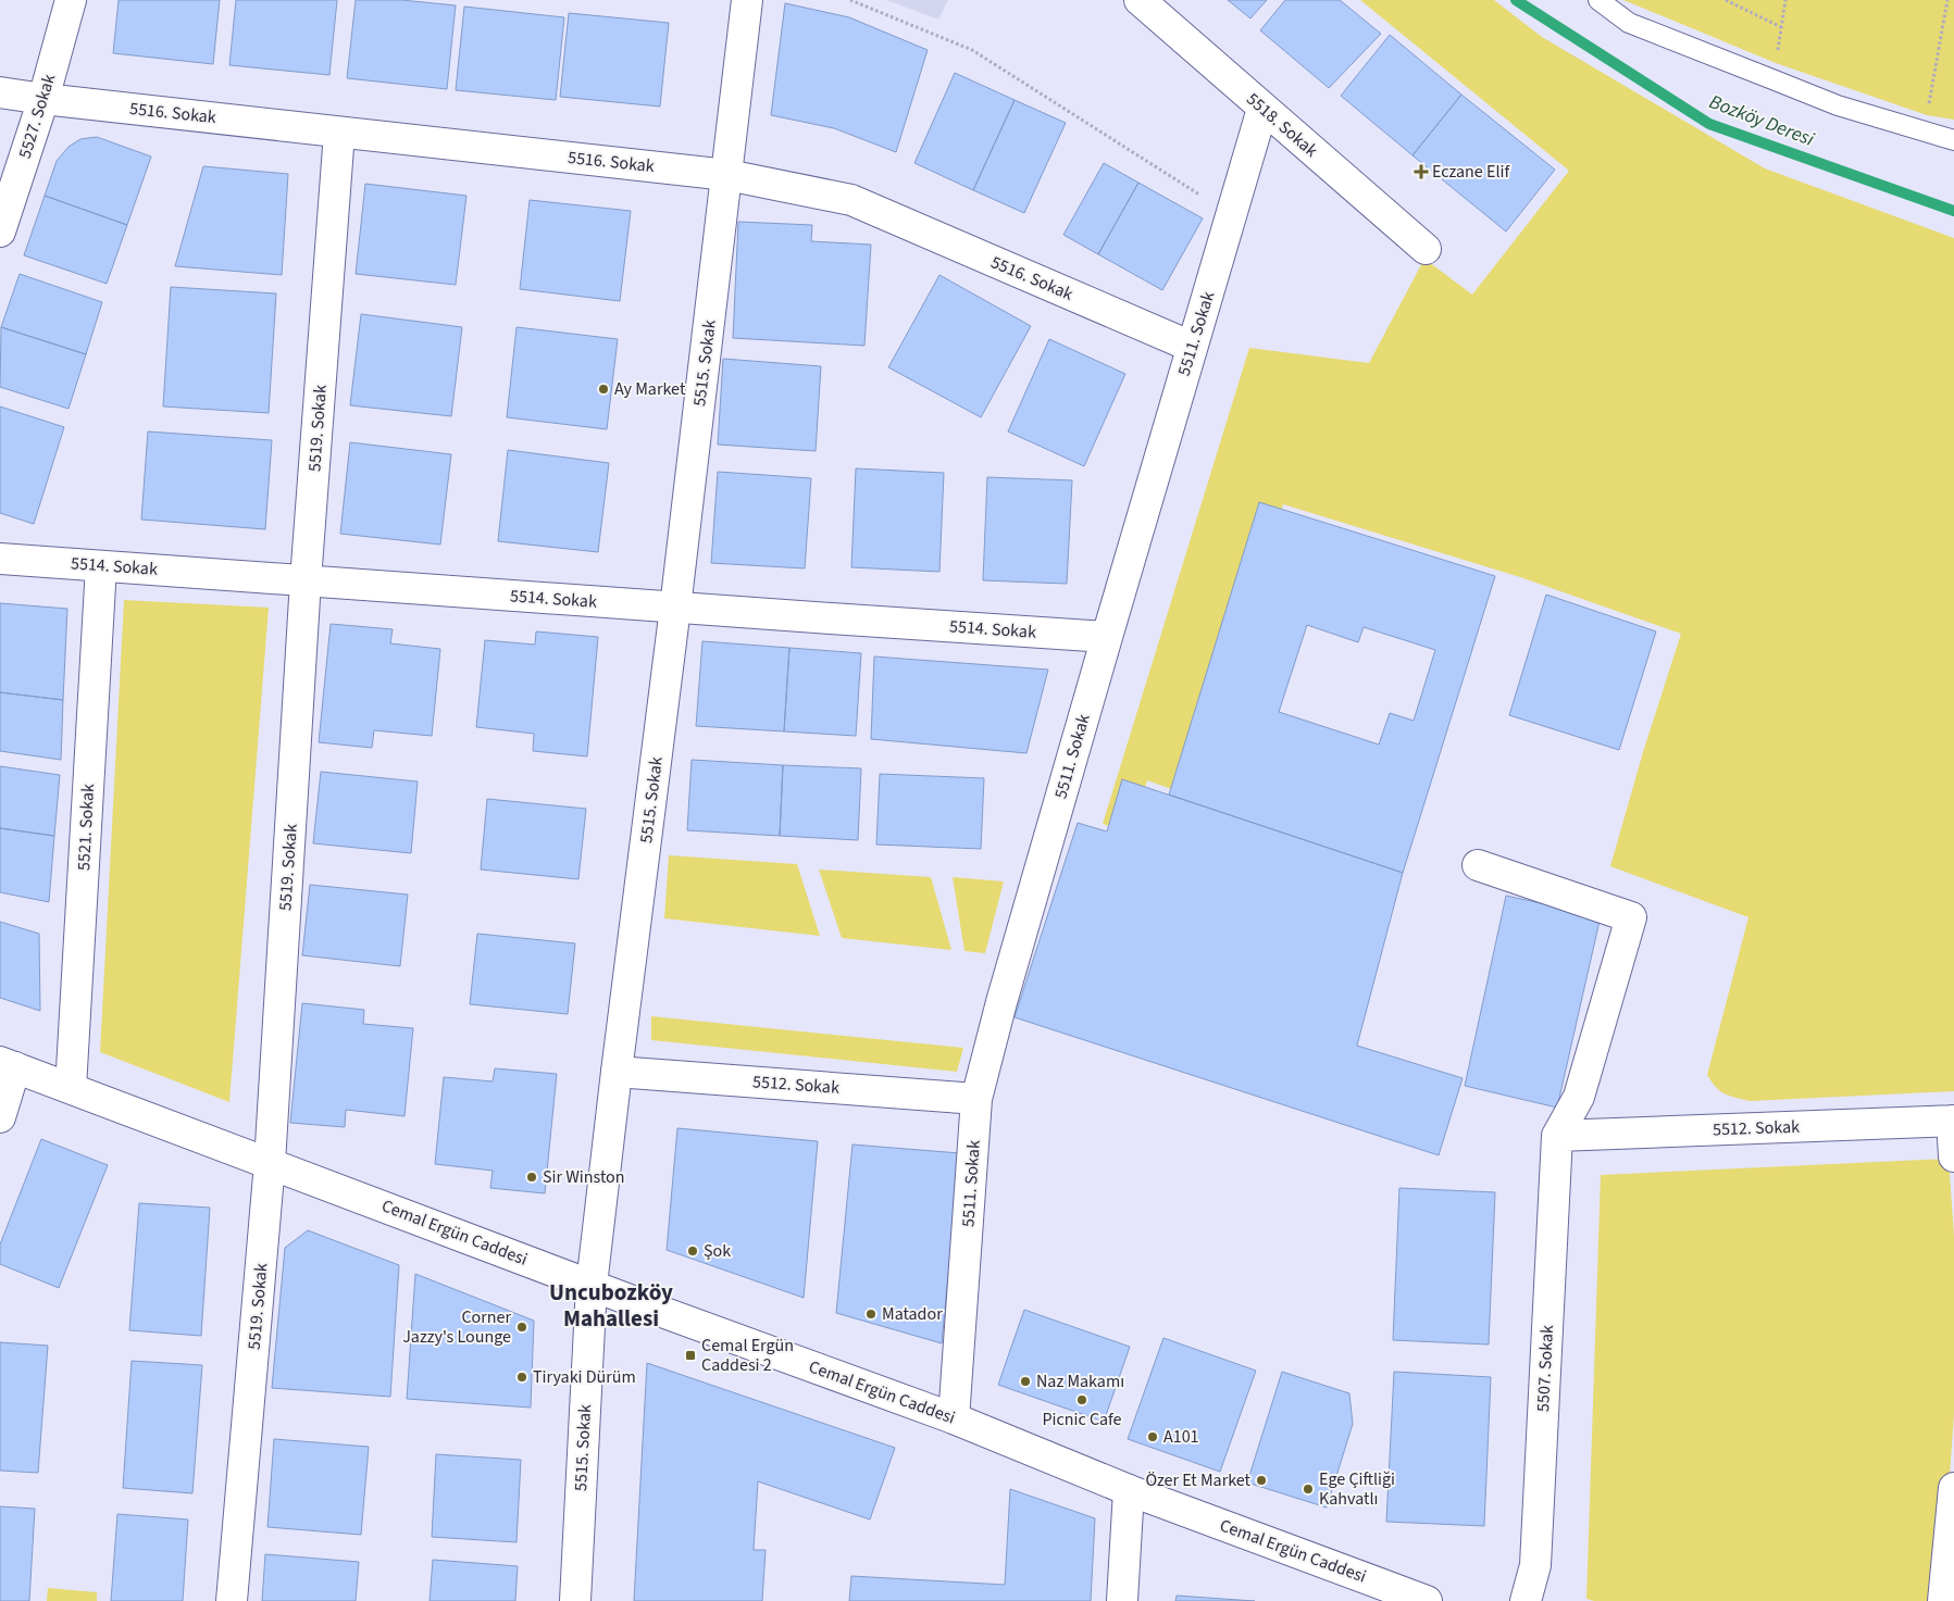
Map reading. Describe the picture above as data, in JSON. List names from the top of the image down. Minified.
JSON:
{"streets":{"street":["5516. Sokak","5527. Sokak","5518. Sokak","5511. Sokak","5515. Sokak","5519. Sokak","5514. Sokak","5521. Sokak","5512. Sokak","Cemal Ergün Caddesi","5507. Sokak"]},"crossings":[["5516. Sokak","5527. Sokak"],["5516. Sokak","5511. Sokak"],["5516. Sokak","5515. Sokak"],["5516. Sokak","5519. Sokak"],["5518. Sokak","5511. Sokak"],["5511. Sokak","5514. Sokak"],["5511. Sokak","5512. Sokak"],["5511. Sokak","Cemal Ergün Caddesi"],["5515. Sokak","5514. Sokak"],["5515. Sokak","5512. Sokak"],["5515. Sokak","Cemal Ergün Caddesi"],["5519. Sokak","5514. Sokak"],["5519. Sokak","Cemal Ergün Caddesi"],["5514. Sokak","5521. Sokak"],["5521. Sokak","Cemal Ergün Caddesi"],["5512. Sokak","5507. Sokak"]],"districts":["Uncubozköy Mahallesi"],"water":["Bozköy Deresi"],"places":{"health":["Eczane Elif"],"other":["Ay Market","Sir Winston","Şok","Matador","Corner Jazzy's Lounge","Tiryaki Dürüm","Naz Makamı","Picnic Cafe","A101","Özer Et Market","Ege Çiftliği Kahvatlı"],"transit":["Cemal Ergün Caddesi 2"]}}
